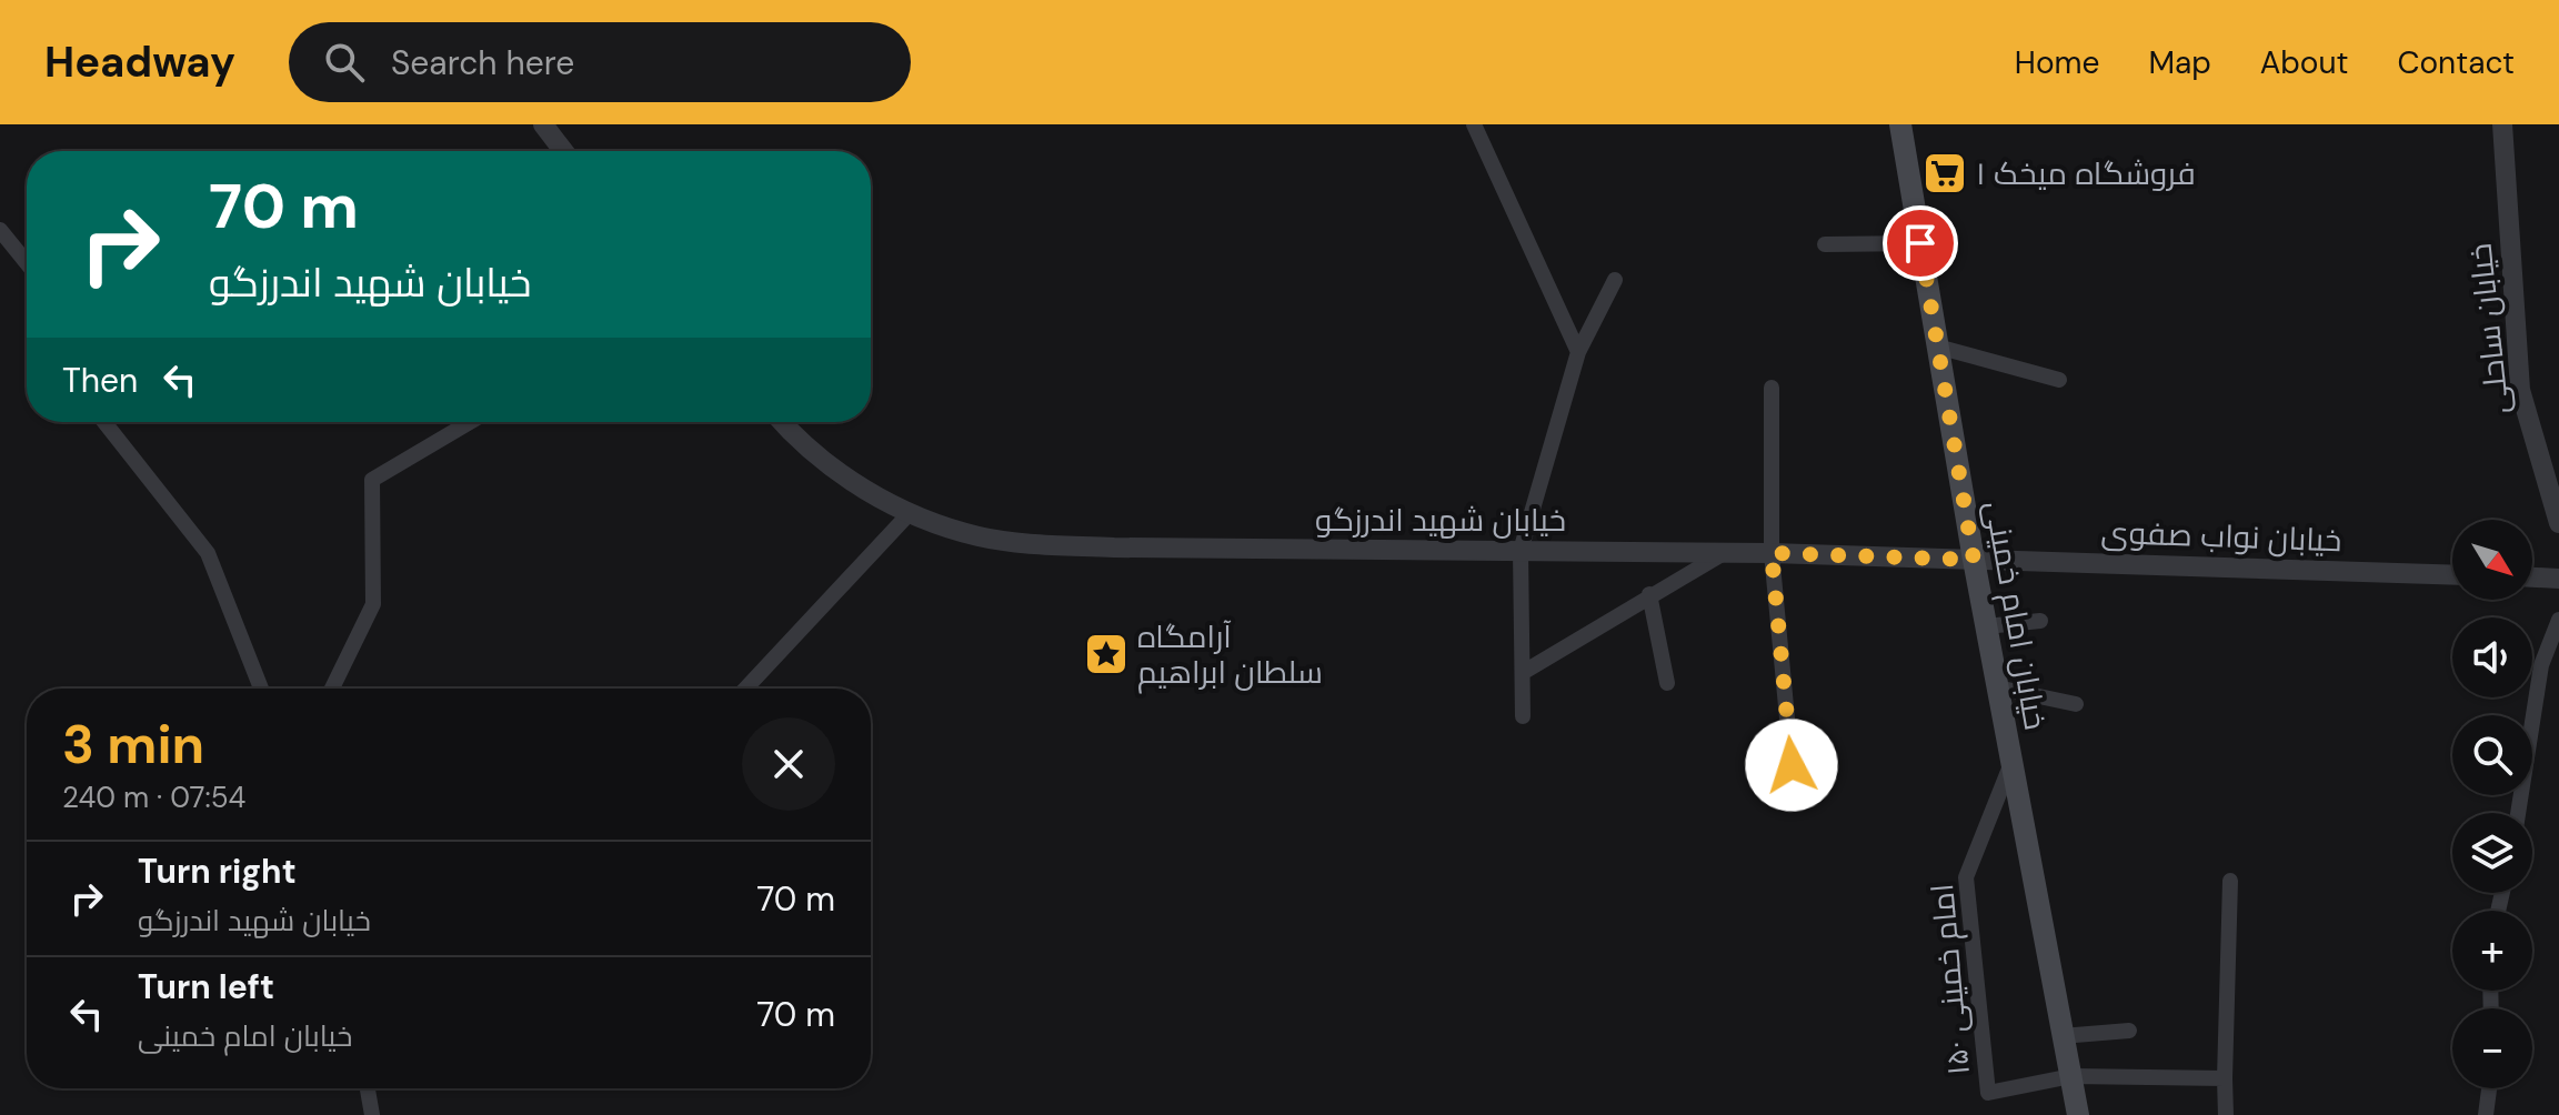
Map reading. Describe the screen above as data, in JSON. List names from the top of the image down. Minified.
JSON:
{"streets":{"main road":["خیابان امام خمینی"],"street":["خیابان ساحلی","خیابان شهید اندرزگو","خیابان نواب صفوی","امام خمینی ۱۵۰"]},"crossings":[["خیابان شهید اندرزگو","خیابان نواب صفوی"],["خیابان شهید اندرزگو","خیابان امام خمینی"],["خیابان نواب صفوی","خیابان امام خمینی"],["خیابان امام خمینی","امام خمینی ۱۵۰"]],"places":{"supermarket":["فروشگاه میخک ۱"],"place":["آرامگاه سلطان ابراهیم"]},"north":"bottom right","page":{"header":"Headway","search":"Search here","nav":["Home","Map","About","Contact"],"turn":["70 m","خیابان شهید اندرزگو"],"then":"Then","map_buttons":["+","−"],"heading":["3 min","240 m · 07:54"],"list":[{"name":"Turn right","note":"خیابان شهید اندرزگو","value":"70 m"},{"name":"Turn left","note":"خیابان امام خمینی","value":"70 m"}]}}
